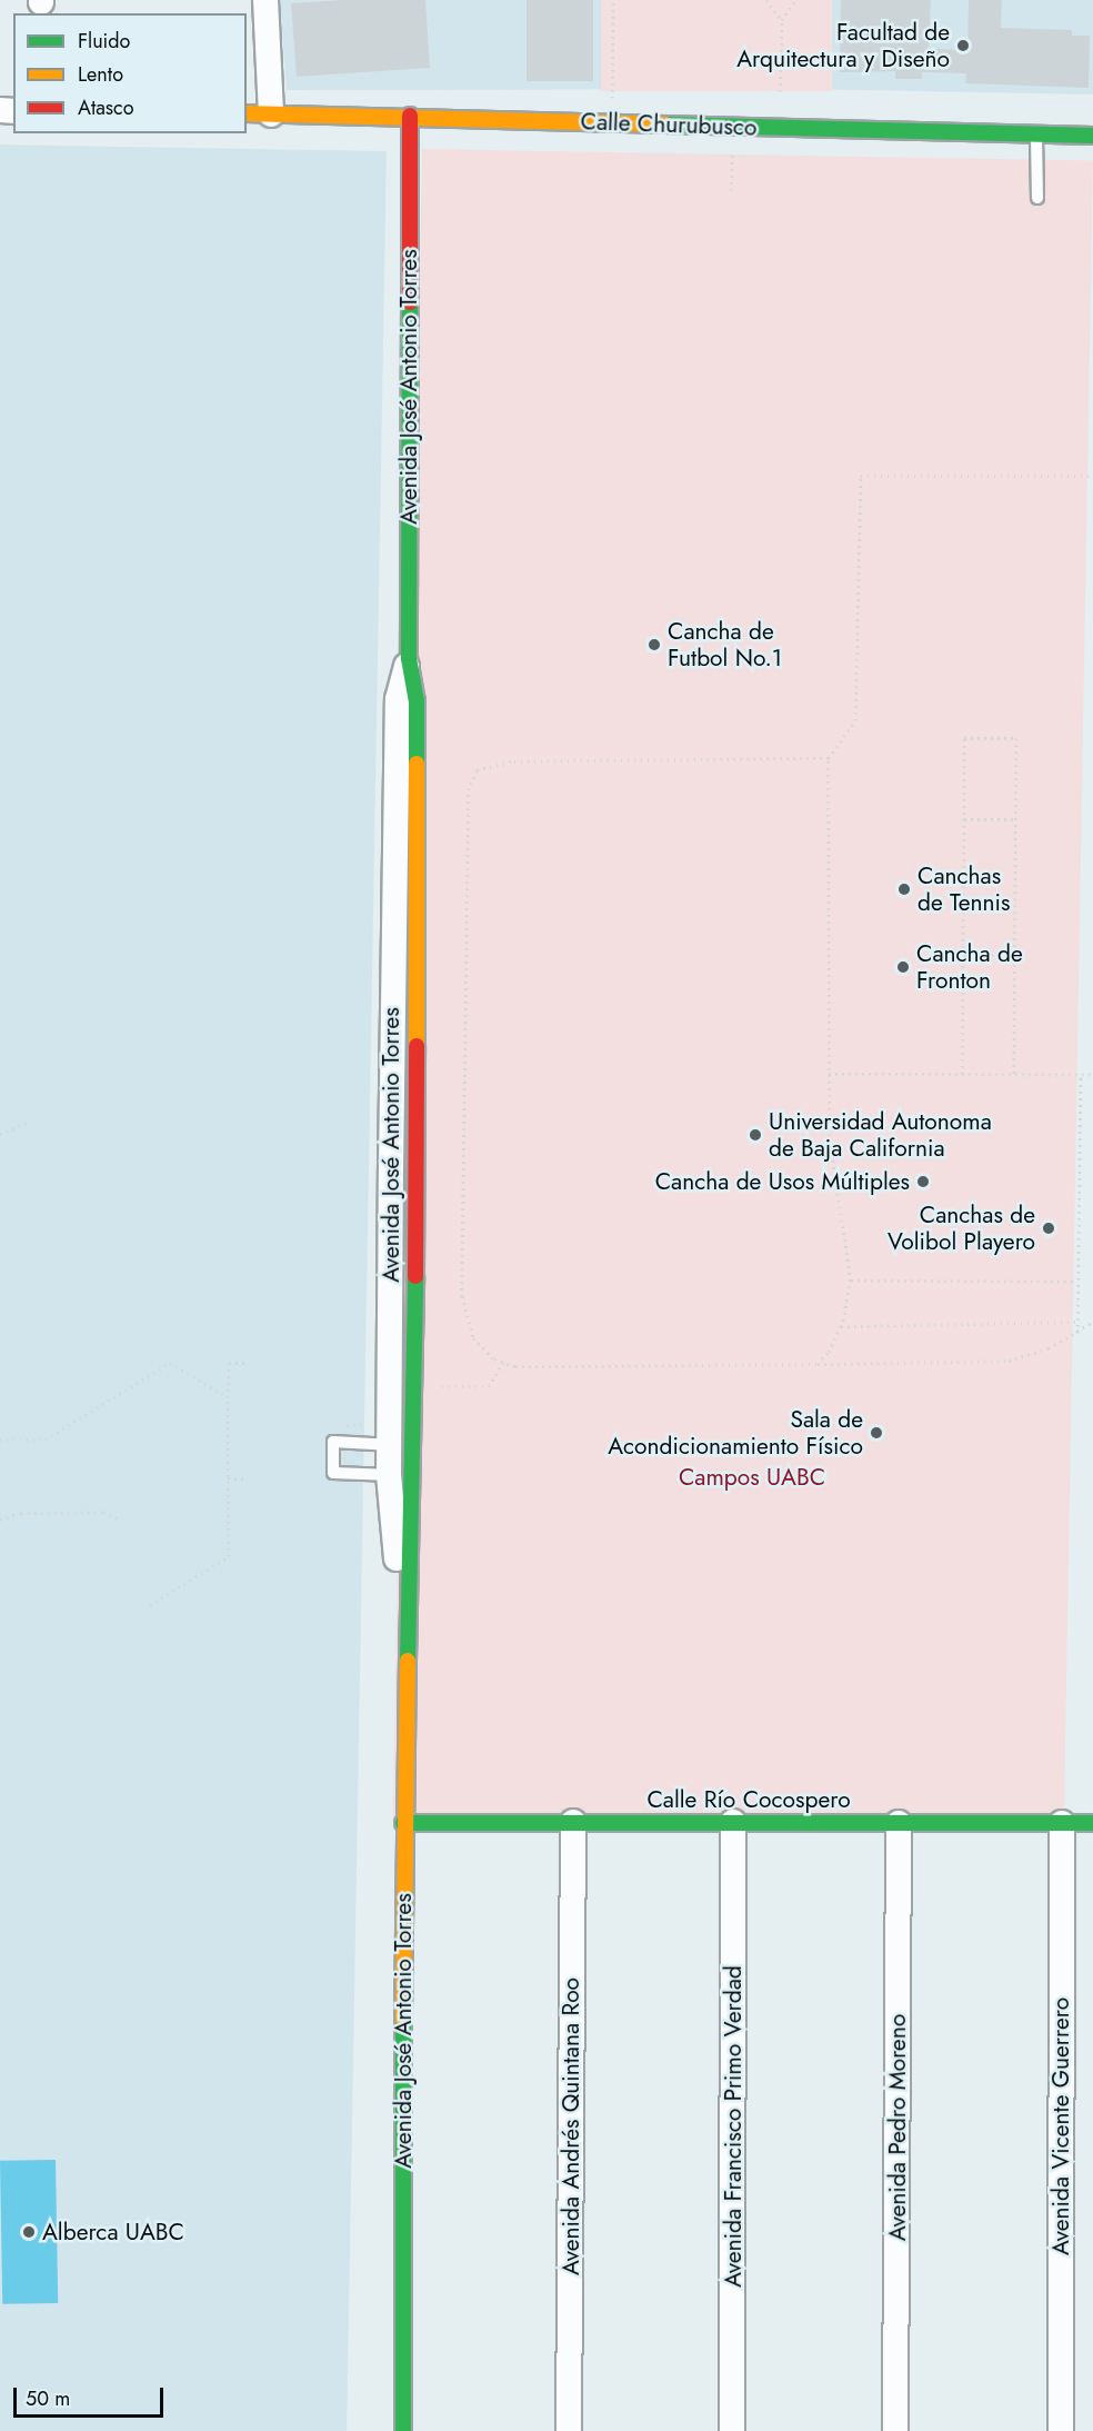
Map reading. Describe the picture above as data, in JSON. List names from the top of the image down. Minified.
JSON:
{"streets":{"street":["Calle Churubusco","Avenida José Antonio Torres","Calle Río Cocospero","Avenida Andrés Quintana Roo","Avenida Francisco Primo Verdad","Avenida Vicente Guerrero","Avenida Pedro Moreno"]},"crossings":[["Calle Churubusco","Avenida José Antonio Torres"],["Avenida José Antonio Torres","Calle Río Cocospero"],["Calle Río Cocospero","Avenida Andrés Quintana Roo"],["Calle Río Cocospero","Avenida Francisco Primo Verdad"],["Calle Río Cocospero","Avenida Vicente Guerrero"],["Calle Río Cocospero","Avenida Pedro Moreno"]],"parks":["Campos UABC"],"places":["Facultad de Arquitectura y Diseño","Cancha de Futbol No.1","Canchas de Tennis","Cancha de Fronton","Universidad Autonoma de Baja California","Cancha de Usos Múltiples","Canchas de Volibol Playero","Sala de Acondicionamiento Físico","Alberca UABC"],"legend":["Fluido","Lento","Atasco"],"scale_bar":"50 m"}
